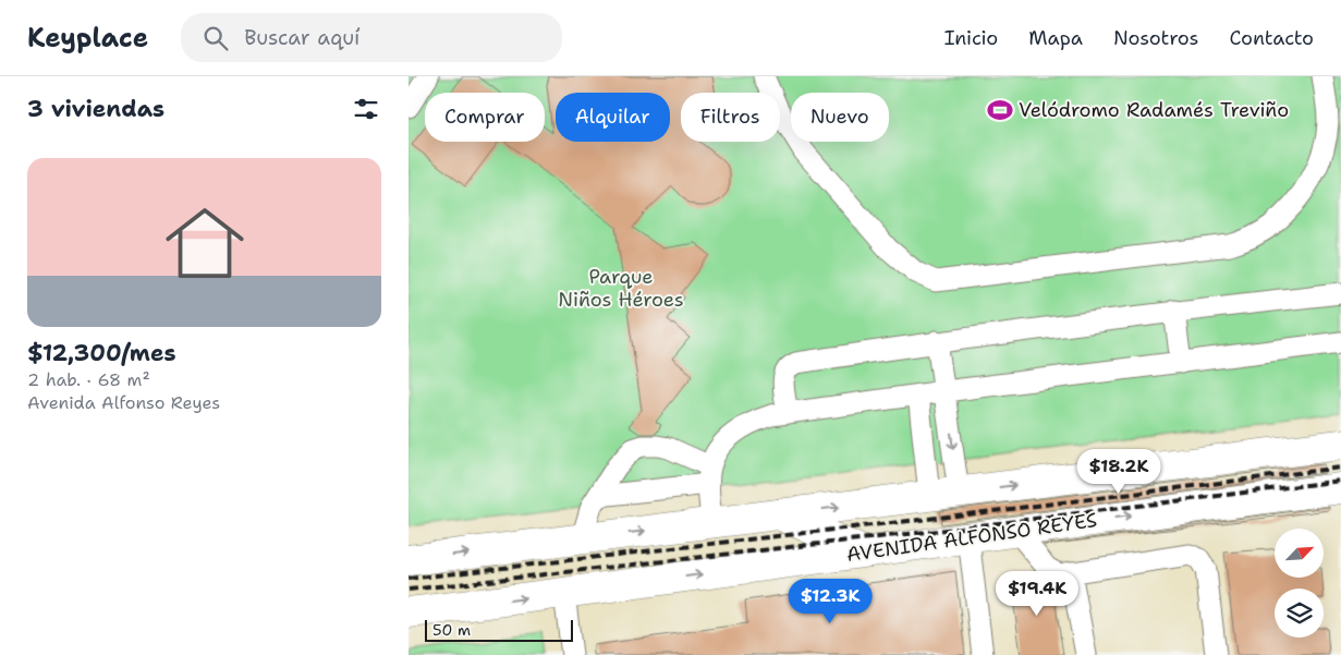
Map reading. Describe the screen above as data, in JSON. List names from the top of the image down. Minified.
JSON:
{"streets":{"highway":["AVENIDA ALFONSO REYES"]},"parks":["Parque Niños Héroes"],"places":{"sports":["Velódromo Radamés Treviño"]},"scale_bar":"50 m","north":"top right","page":{"header":"Keyplace","search":"Buscar aquí","nav":["Inicio","Mapa","Nosotros","Contacto"],"heading":"3 viviendas","chip":["Comprar","Alquilar","Filtros","Nuevo"],"list":[{"name":"$12,300/mes","note":"2 hab. · 68 m² · Avenida Alfonso Reyes"}],"price":["$18.2K","$19.4K","$12.3K"],"scale":"50 m"}}
